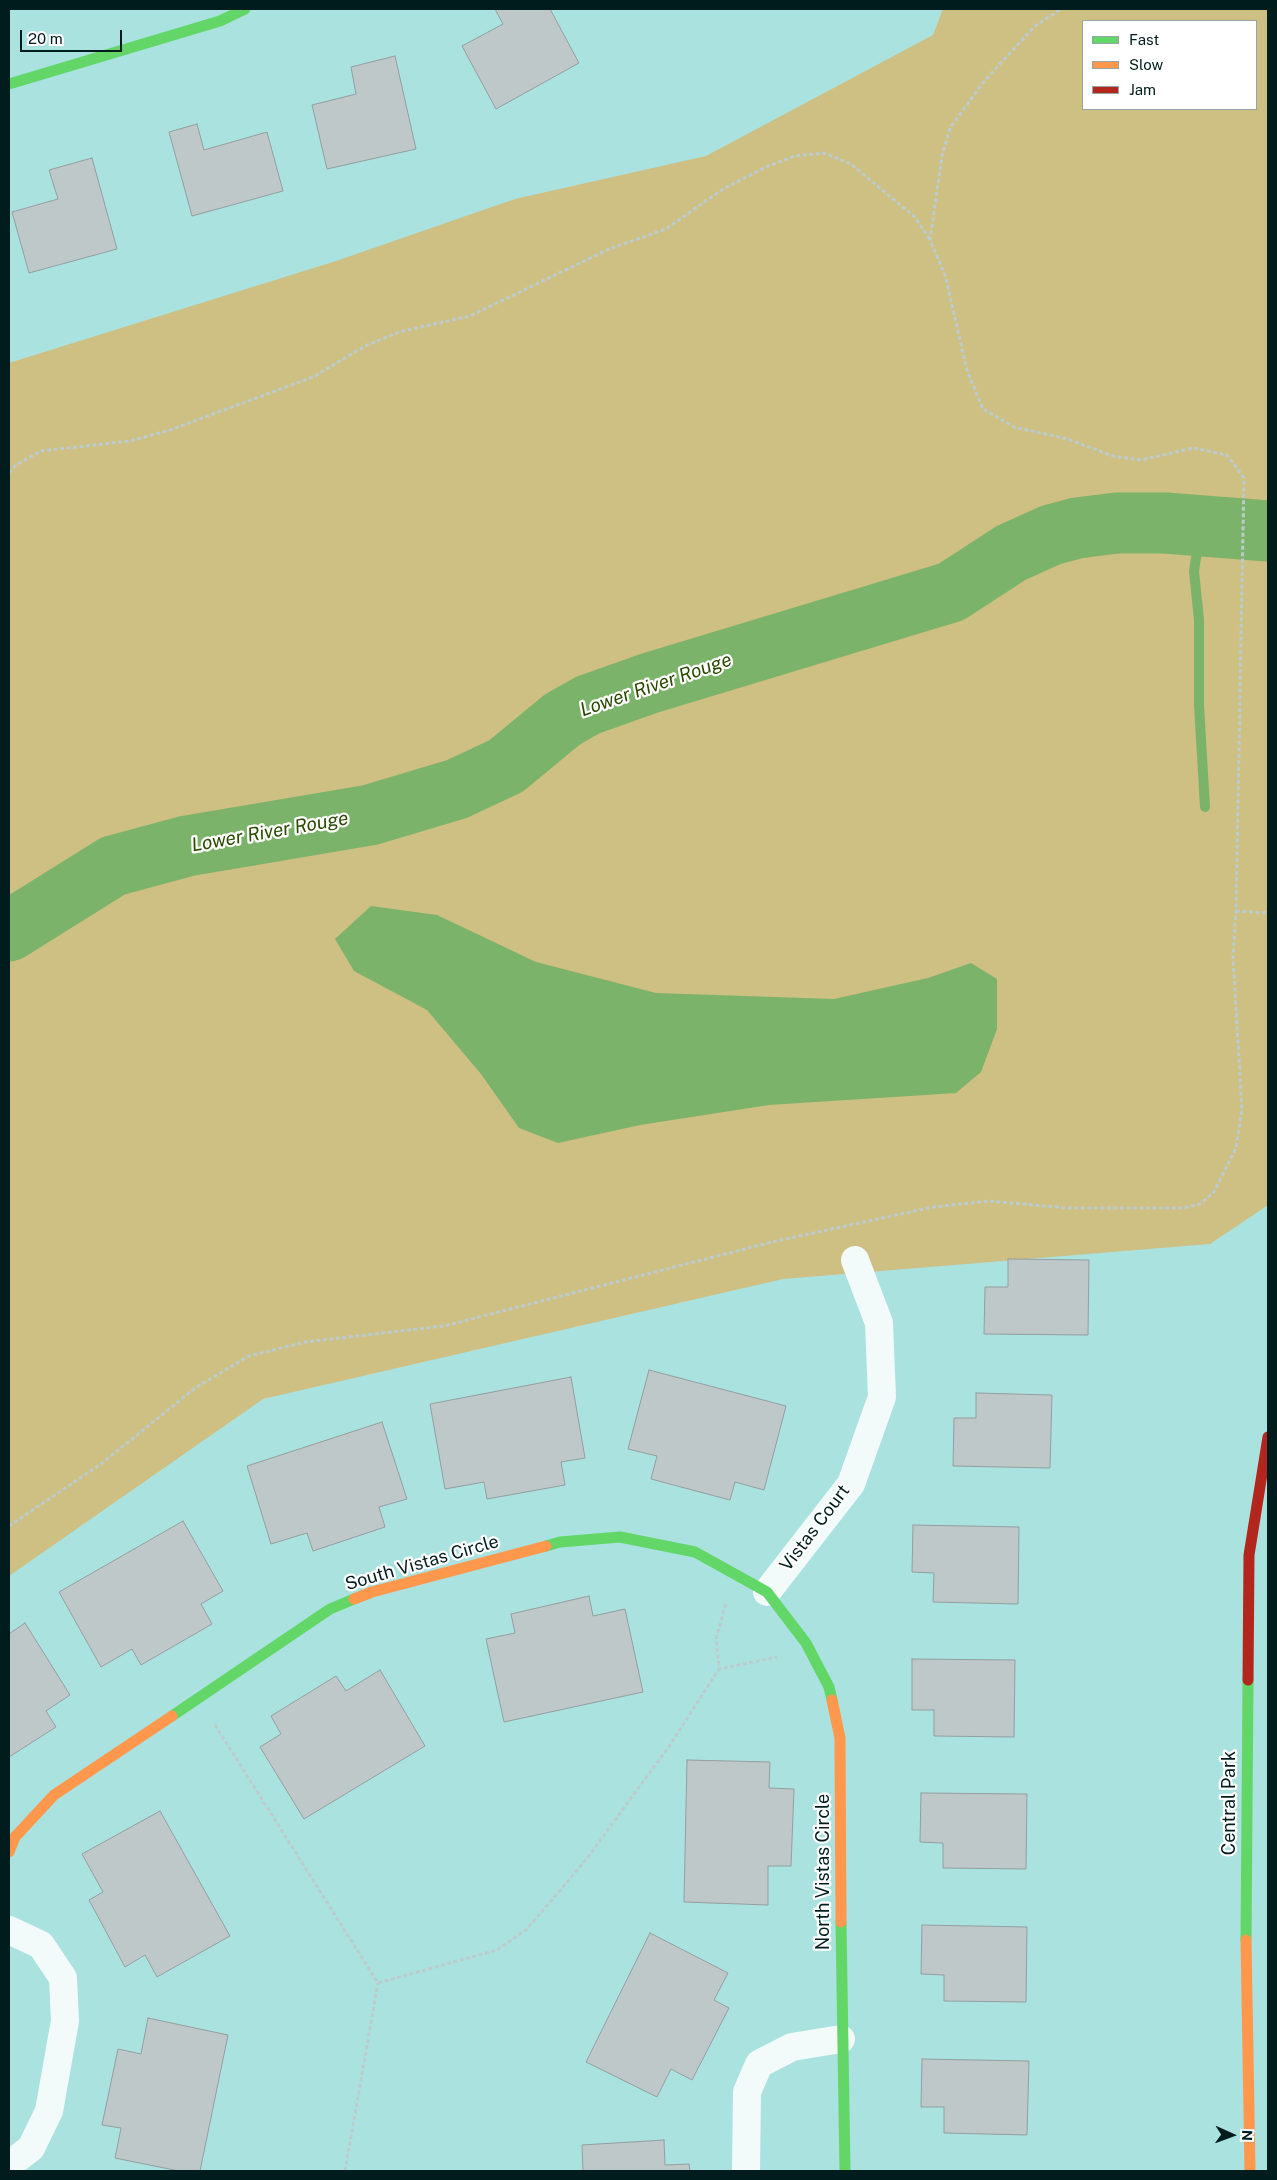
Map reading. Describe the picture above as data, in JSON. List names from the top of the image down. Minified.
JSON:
{"streets":{"street":["Vistas Court","South Vistas Circle","Central Park","North Vistas Circle"]},"crossings":[["Vistas Court","South Vistas Circle"],["Vistas Court","North Vistas Circle"],["South Vistas Circle","North Vistas Circle"]],"water":["Lower River Rouge"],"legend":["Fast","Slow","Jam"],"scale_bar":"20 m","north":"right"}
